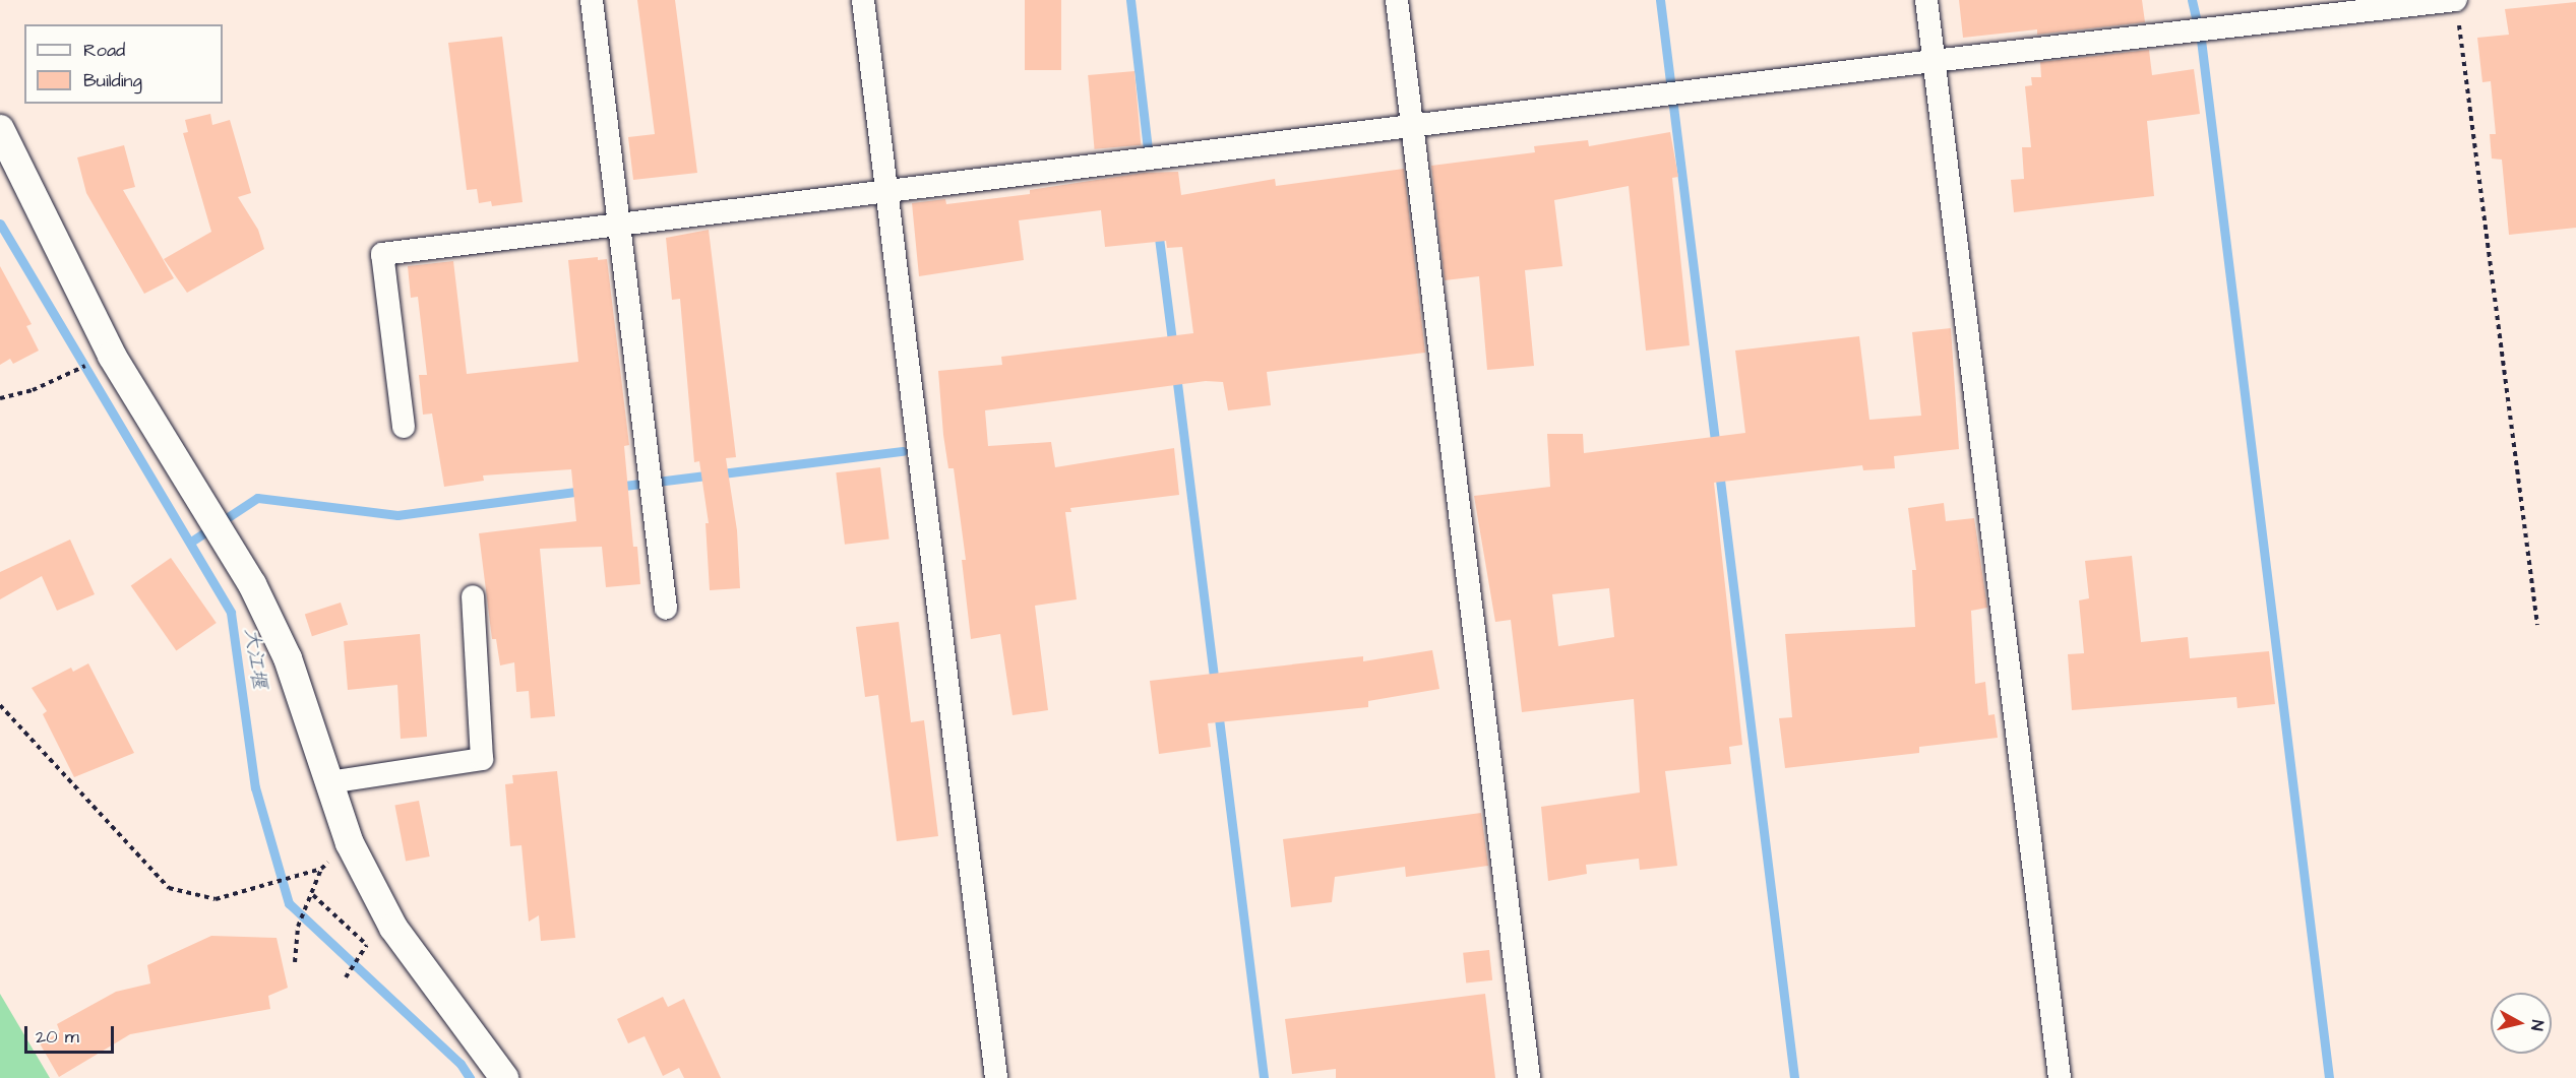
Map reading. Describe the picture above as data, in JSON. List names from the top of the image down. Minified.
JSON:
{"water":["大江堰"],"legend":["Road","Building"],"scale_bar":"20 m","north":"right"}
